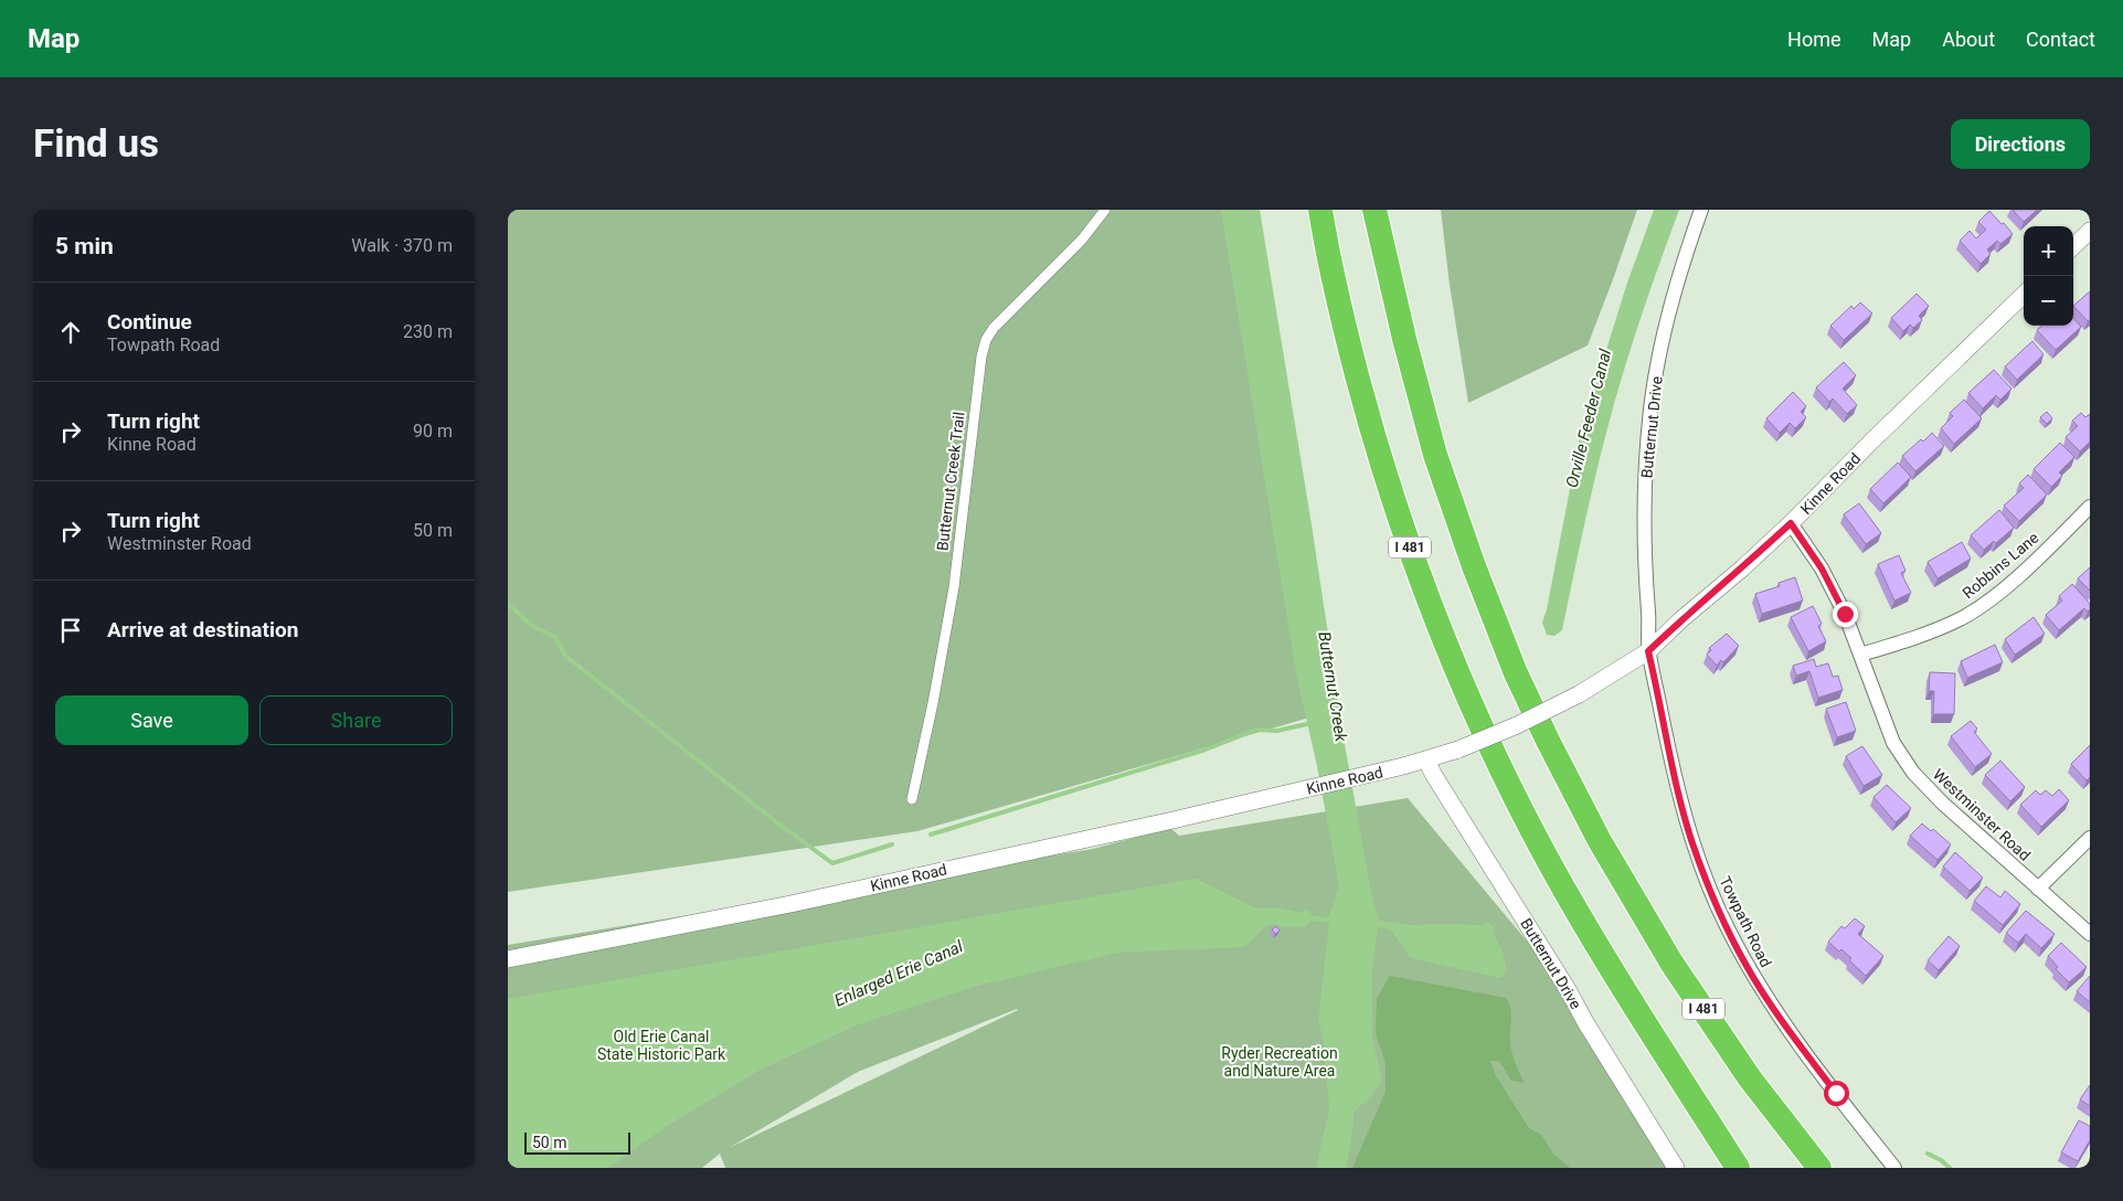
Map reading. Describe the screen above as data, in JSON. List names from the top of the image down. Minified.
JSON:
{"streets":{"highway":["I 481"],"street":["Butternut Drive","Butternut Creek Trail","Kinne Road","Robbins Lane","Westminster Road","Towpath Road"]},"crossings":[["Butternut Drive","Kinne Road"],["Butternut Drive","Towpath Road"],["Kinne Road","Westminster Road"],["Kinne Road","Towpath Road"],["Robbins Lane","Westminster Road"]],"water":["Orville Feeder Canal","Butternut Creek","Enlarged Erie Canal"],"parks":["Old Erie Canal State Historic Park","Ryder Recreation and Nature Area"],"scale_bar":"50 m","page":{"header":"Map","nav":["Home","Map","About","Contact"],"buttons":["Directions",["Save","Share"]],"title":"Find us","heading":["5 min","Walk · 370 m"],"map_buttons":["+","−"],"list":[["Continue","Towpath Road","230 m"],["Turn right","Kinne Road","90 m"],["Turn right","Westminster Road","50 m"],"Arrive at destination"],"scale":"50 m"}}
